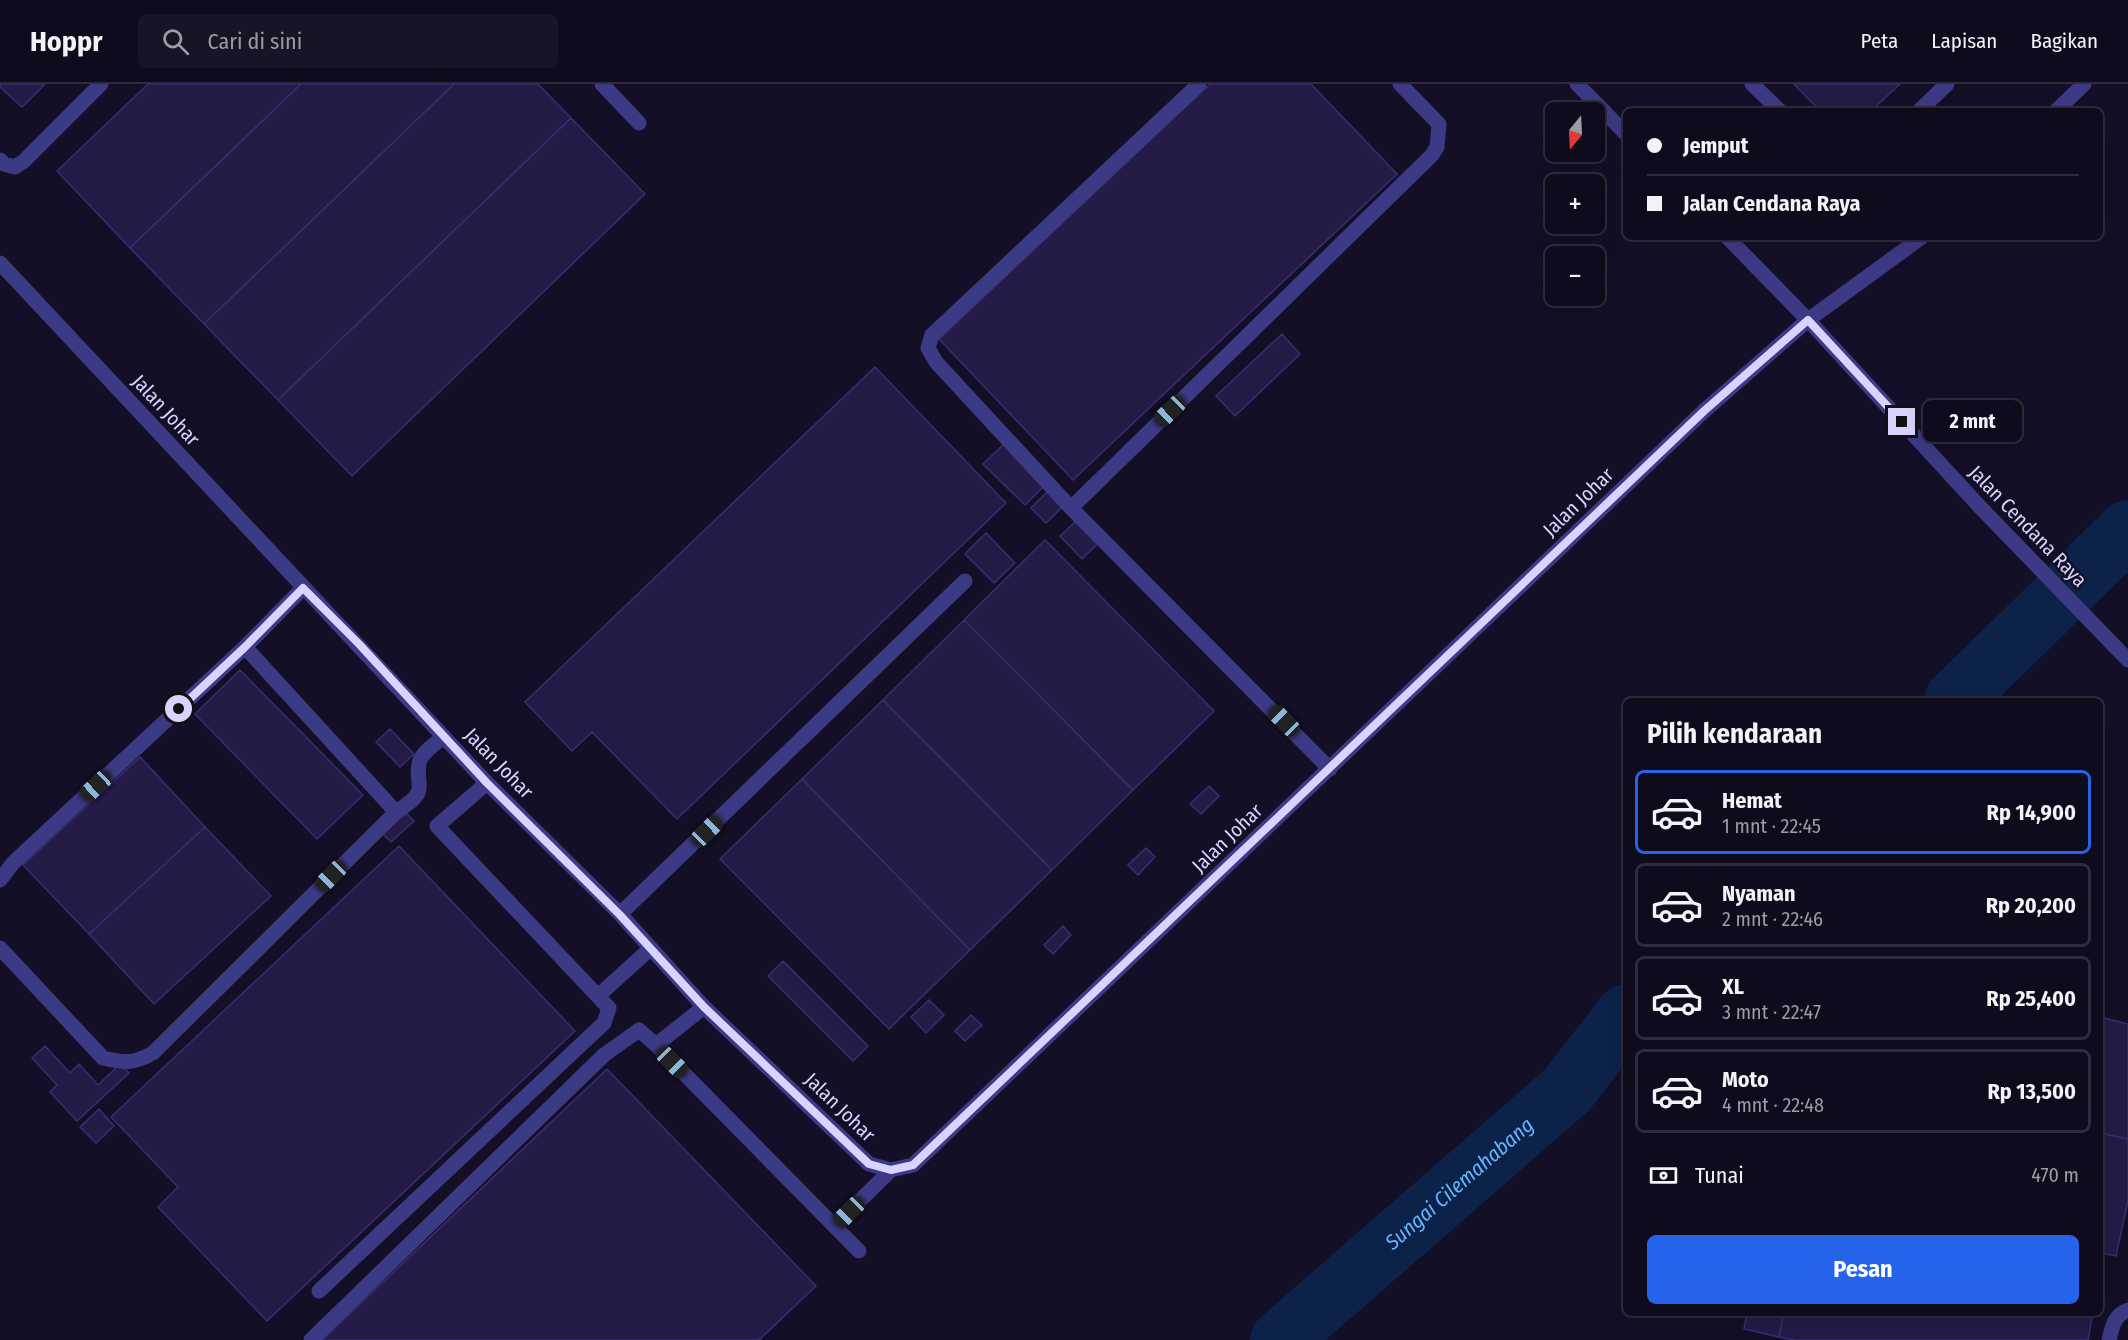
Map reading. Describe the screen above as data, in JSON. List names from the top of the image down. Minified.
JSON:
{"streets":{"lane":["Jalan Johar","Jalan Cendana Raya"]},"crossings":[["Jalan Johar","Jalan Cendana Raya"]],"water":["Sungai Cilemahabang"],"north":"bottom","page":{"header":"Hoppr","search":"Cari di sini","nav":["Peta","Lapisan","Bagikan"],"map_buttons":["+","−"],"banner":["Jemput","Jalan Cendana Raya"],"bubble":"2 mnt","heading":"Pilih kendaraan","list":[{"name":"Hemat","note":"1 mnt · 22:45","value":"Rp 14,900"},{"name":"Nyaman","note":"2 mnt · 22:46","value":"Rp 20,200"},{"name":"XL","note":"3 mnt · 22:47","value":"Rp 25,400"},{"name":"Moto","note":"4 mnt · 22:48","value":"Rp 13,500"}],"pay":["Tunai","470 m"],"buttons":"Pesan"}}
